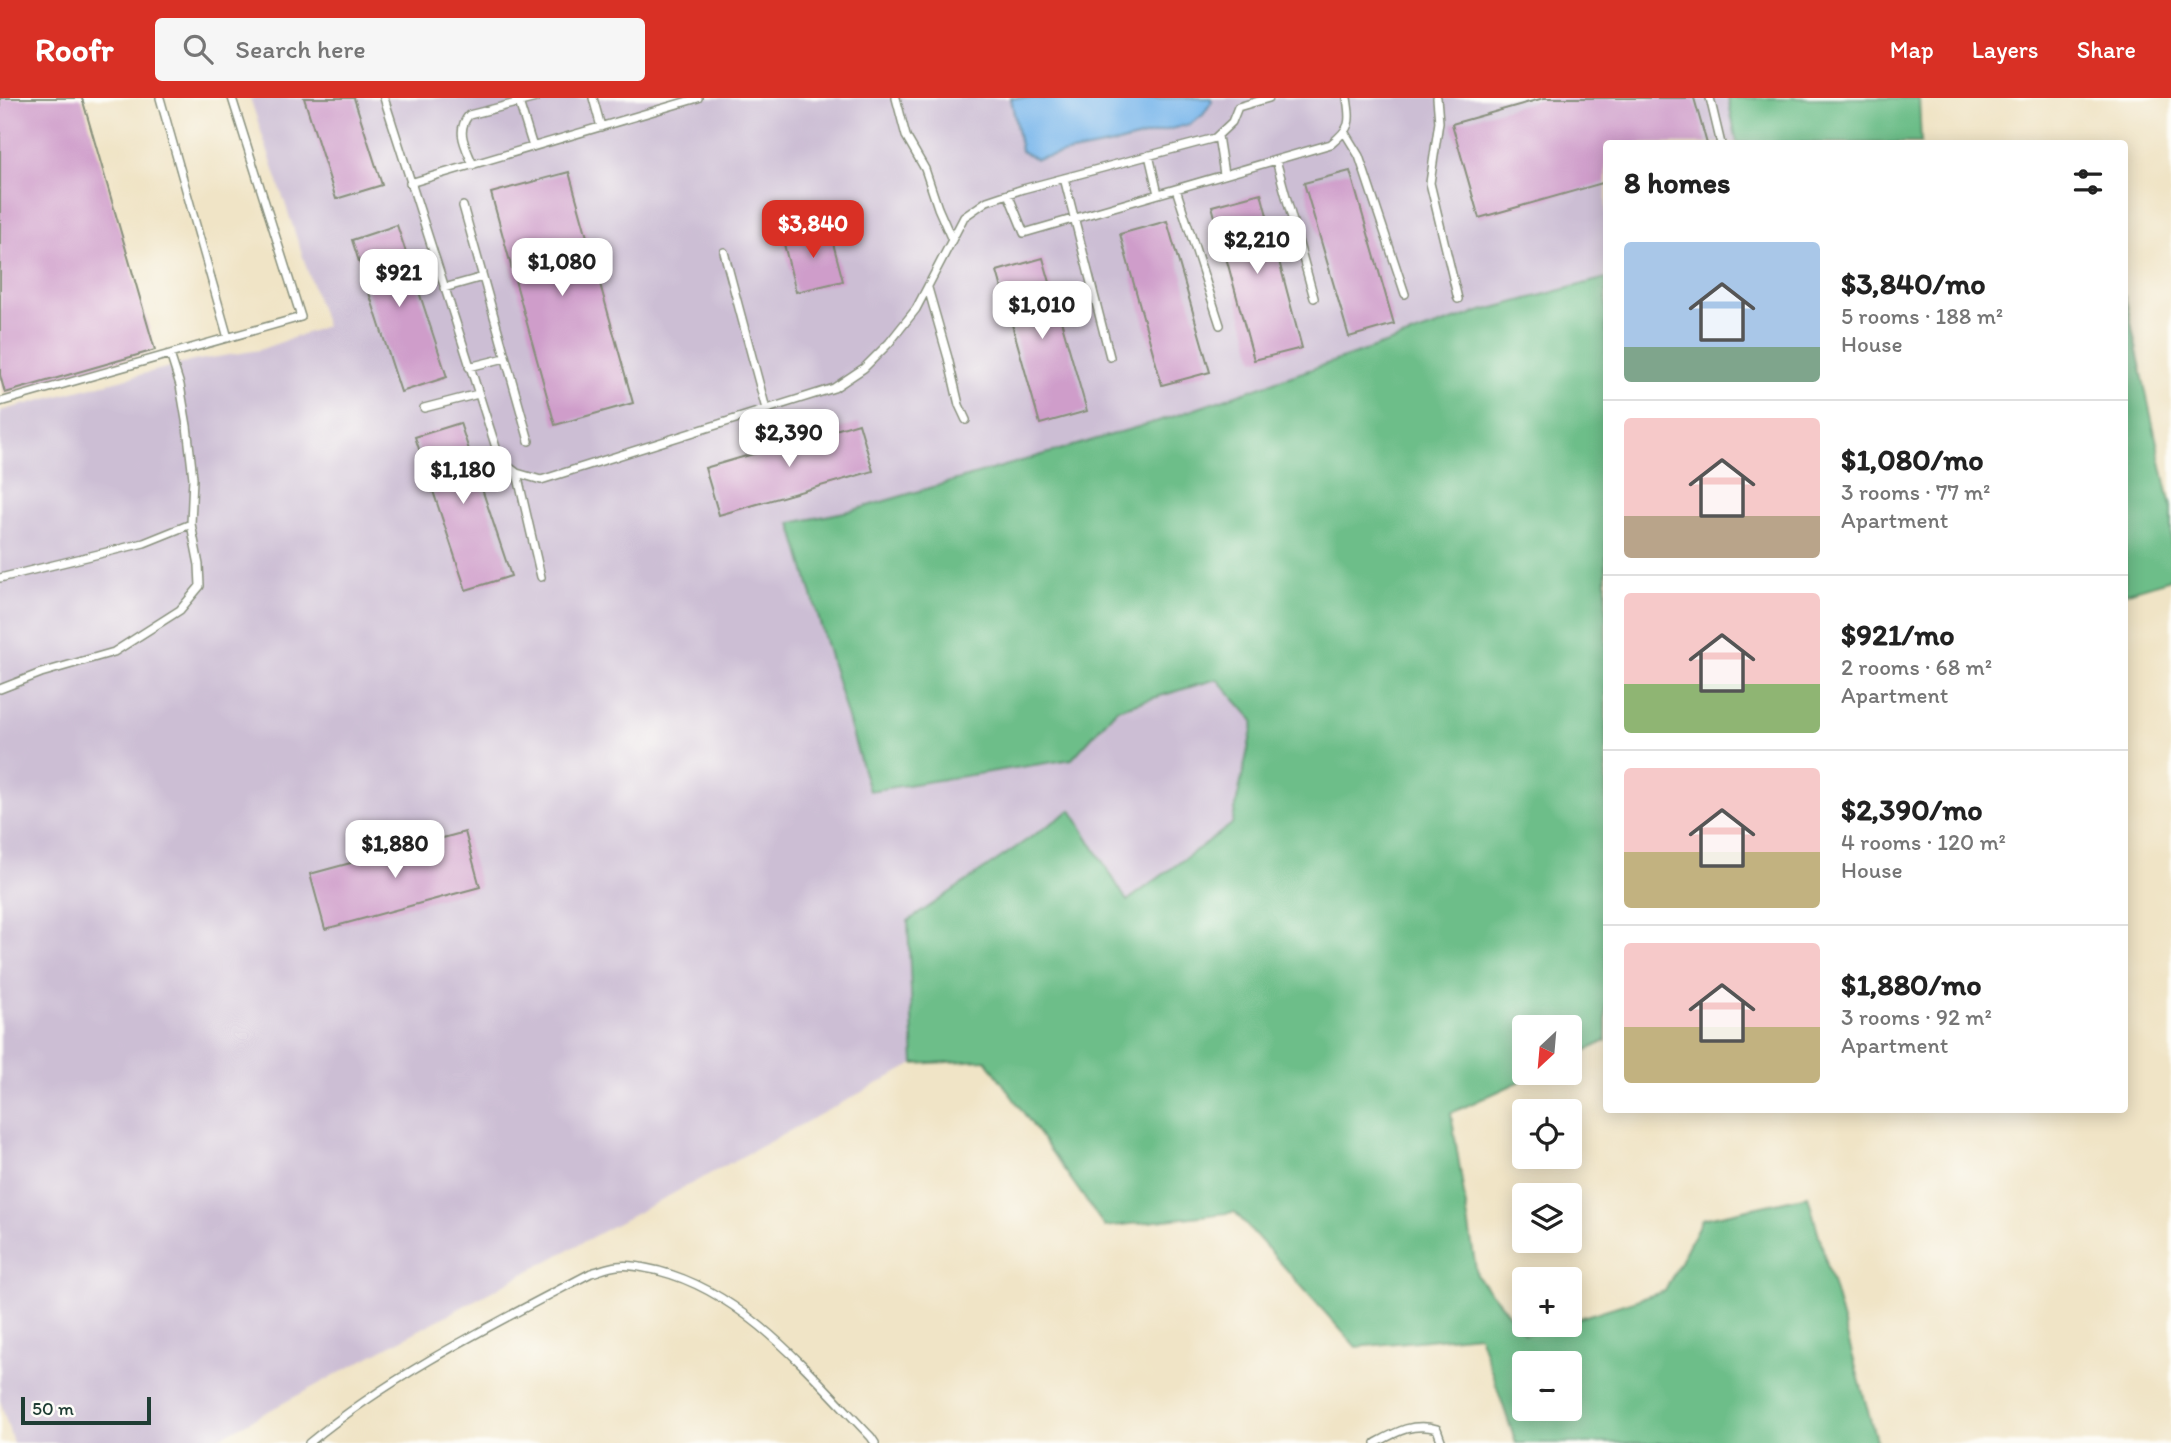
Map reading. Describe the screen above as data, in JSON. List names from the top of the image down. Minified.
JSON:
{"scale_bar":"50 m","north":"bottom left","page":{"header":"Roofr","search":"Search here","nav":["Map","Layers","Share"],"heading":"8 homes","price":["$3,840","$2,210","$1,080","$921","$1,010","$2,390","$1,180","$1,880"],"list":[{"name":"$3,840/mo","note":"5 rooms · 188 m² · House"},{"name":"$1,080/mo","note":"3 rooms · 77 m² · Apartment"},{"name":"$921/mo","note":"2 rooms · 68 m² · Apartment"},{"name":"$2,390/mo","note":"4 rooms · 120 m² · House"},{"name":"$1,880/mo","note":"3 rooms · 92 m² · Apartment"}],"map_buttons":["+","−"],"scale":"50 m"}}
